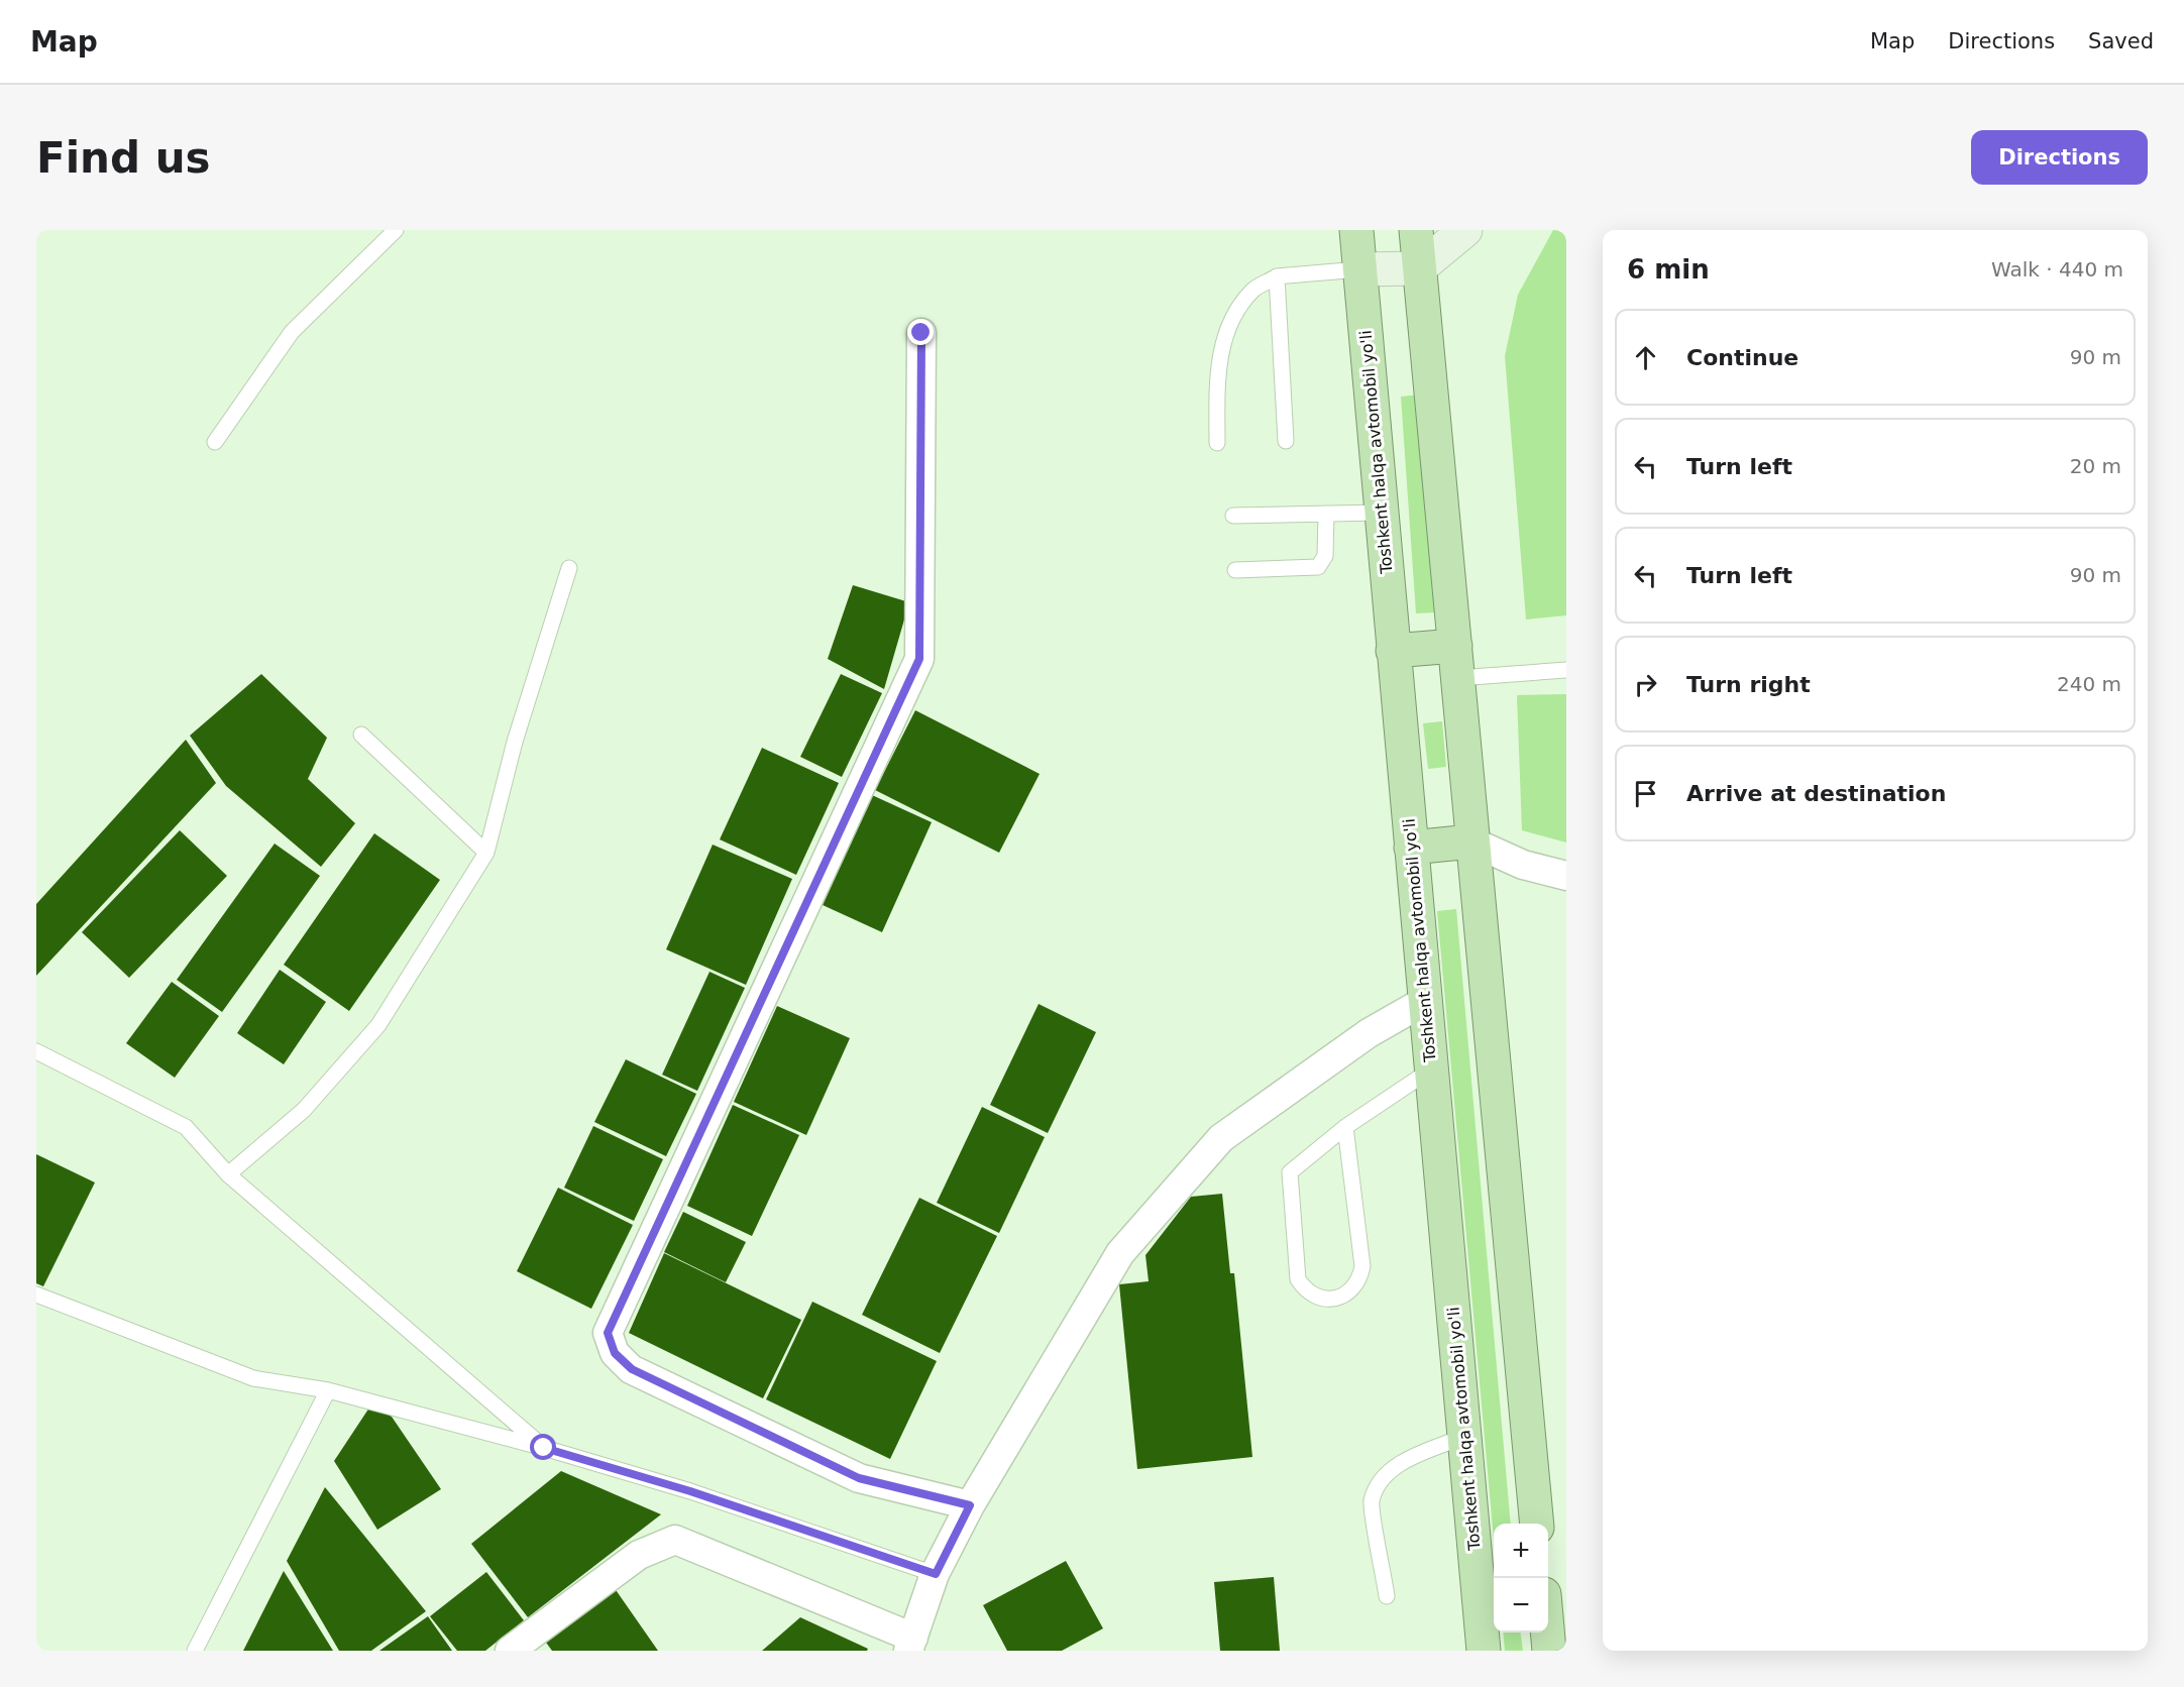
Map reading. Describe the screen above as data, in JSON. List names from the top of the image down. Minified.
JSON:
{"streets":{"highway":["Toshkent halqa avtomobil yo'li"]},"page":{"header":"Map","nav":["Map","Directions","Saved"],"buttons":"Directions","title":"Find us","heading":["6 min","Walk · 440 m"],"list":[["Continue","90 m"],["Turn left","20 m"],["Turn left","90 m"],["Turn right","240 m"],"Arrive at destination"],"map_buttons":["+","−"]}}
